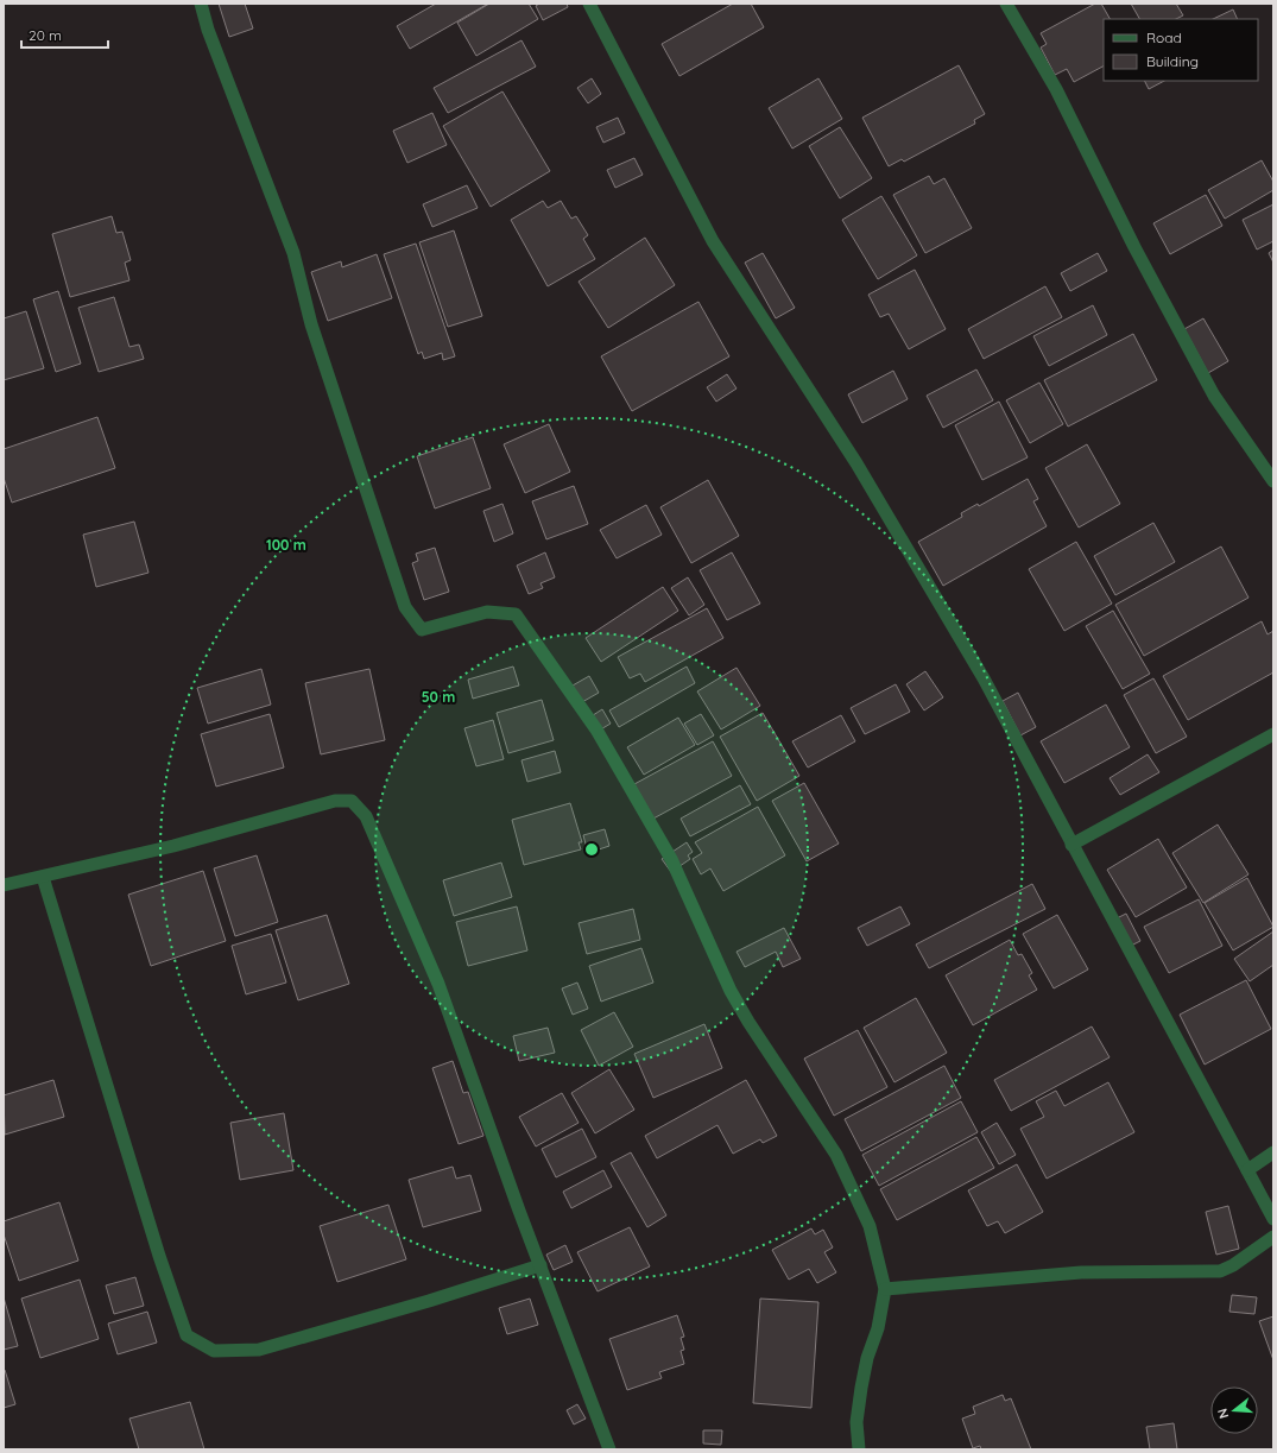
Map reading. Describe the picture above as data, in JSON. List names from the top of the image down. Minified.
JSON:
{"legend":["Road","Building"],"scale_bar":"20 m","north":"left","rings":["100 m","50 m"]}
